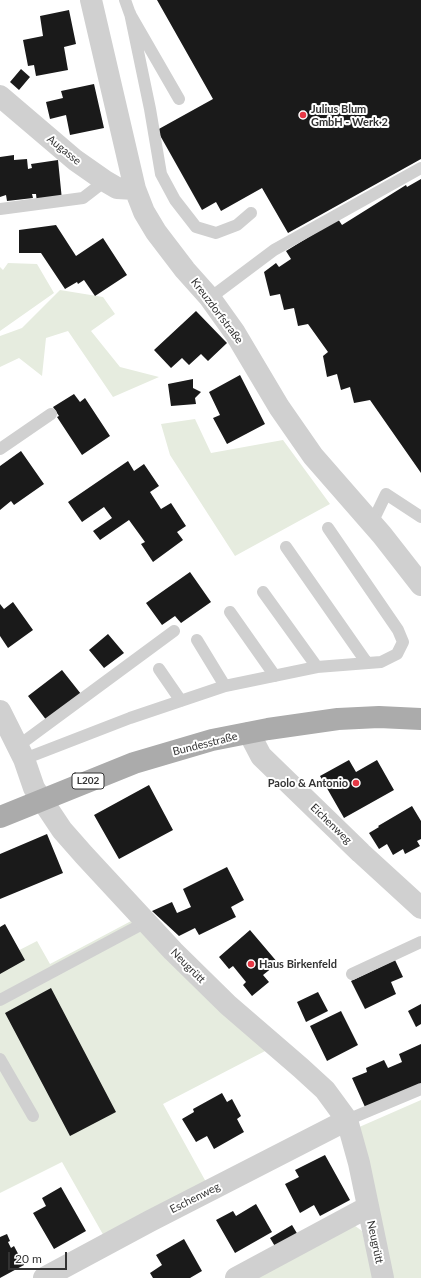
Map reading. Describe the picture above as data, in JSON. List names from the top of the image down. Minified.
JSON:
{"streets":{"main road":["Bundesstraße","L202"],"street":["Augasse","Kreuzdorfstraße","Eichenweg","Neugrütt","Eschenweg"]},"crossings":[["Augasse","Kreuzdorfstraße"],["Bundesstraße","Eichenweg"],["Bundesstraße","Neugrütt"],["Neugrütt","Eschenweg"]],"places":["Julius Blum GmbH - Werk 2","Paolo & Antonio","Haus Birkenfeld"],"scale_bar":"20 m"}
